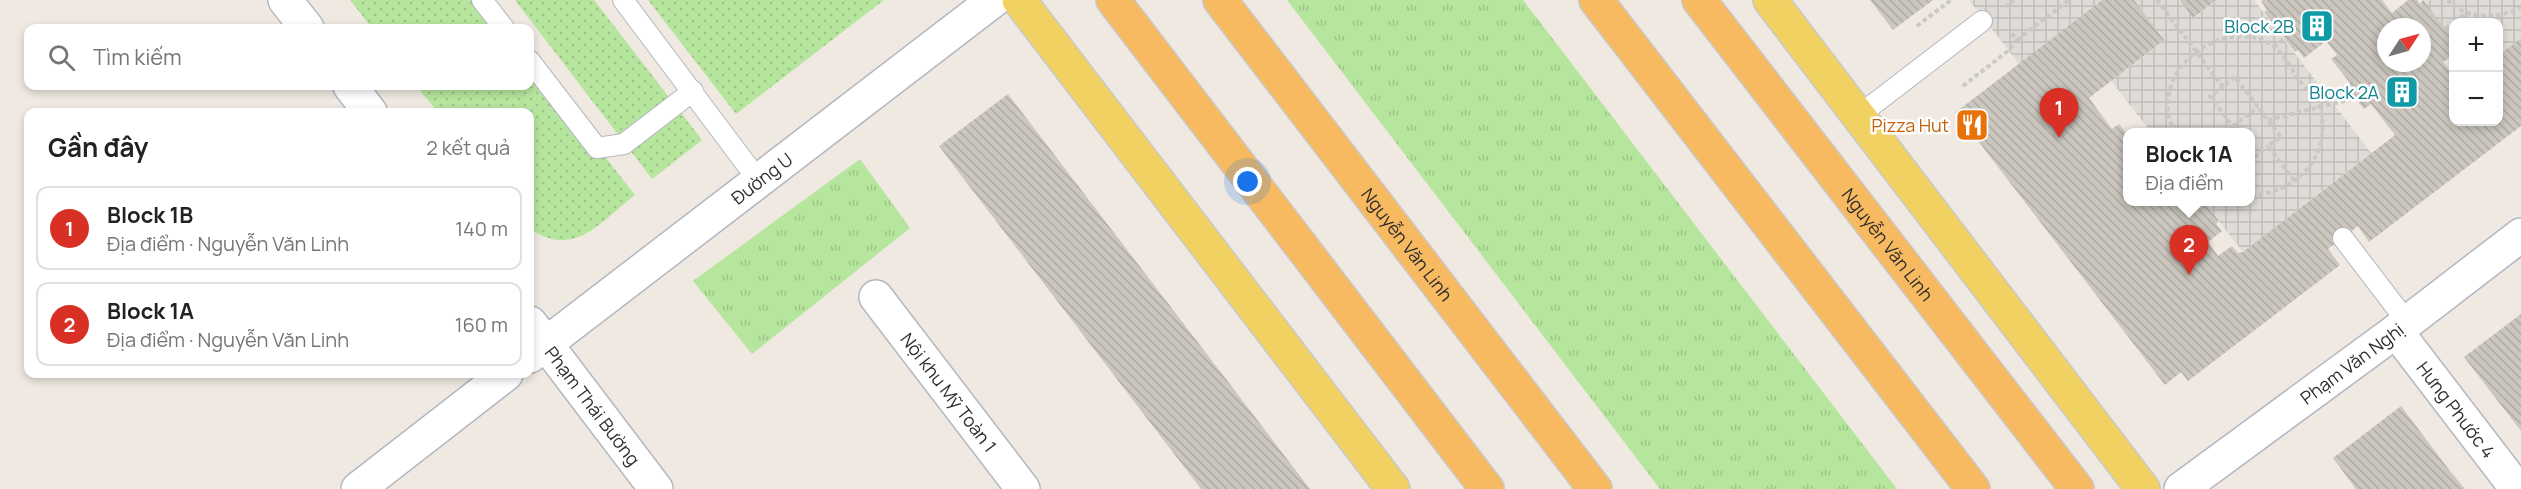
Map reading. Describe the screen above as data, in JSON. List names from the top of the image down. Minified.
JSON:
{"streets":{"highway":["Nguyễn Văn Linh"],"street":["Đường U","Phạm Văn Nghị","Nội khu Mỹ Toàn 1","Phạm Thái Bường","Hưng Phước 4"]},"crossings":[["Đường U","Phạm Thái Bường"],["Phạm Văn Nghị","Hưng Phước 4"]],"places":{"building":["Block 2B","Block 2A"],"restaurant":["Pizza Hut"]},"north":"top right","page":{"map_buttons":["+","−"],"search":"Tìm kiếm","pins":["1","2"],"heading":["Gần đây","2 kết quả"],"popup":["Block 1A","Địa điểm"],"list":[{"mark":"1","name":"Block 1B","note":"Địa điểm · Nguyễn Văn Linh","value":"140 m"},{"mark":"2","name":"Block 1A","note":"Địa điểm · Nguyễn Văn Linh","value":"160 m"}]}}
